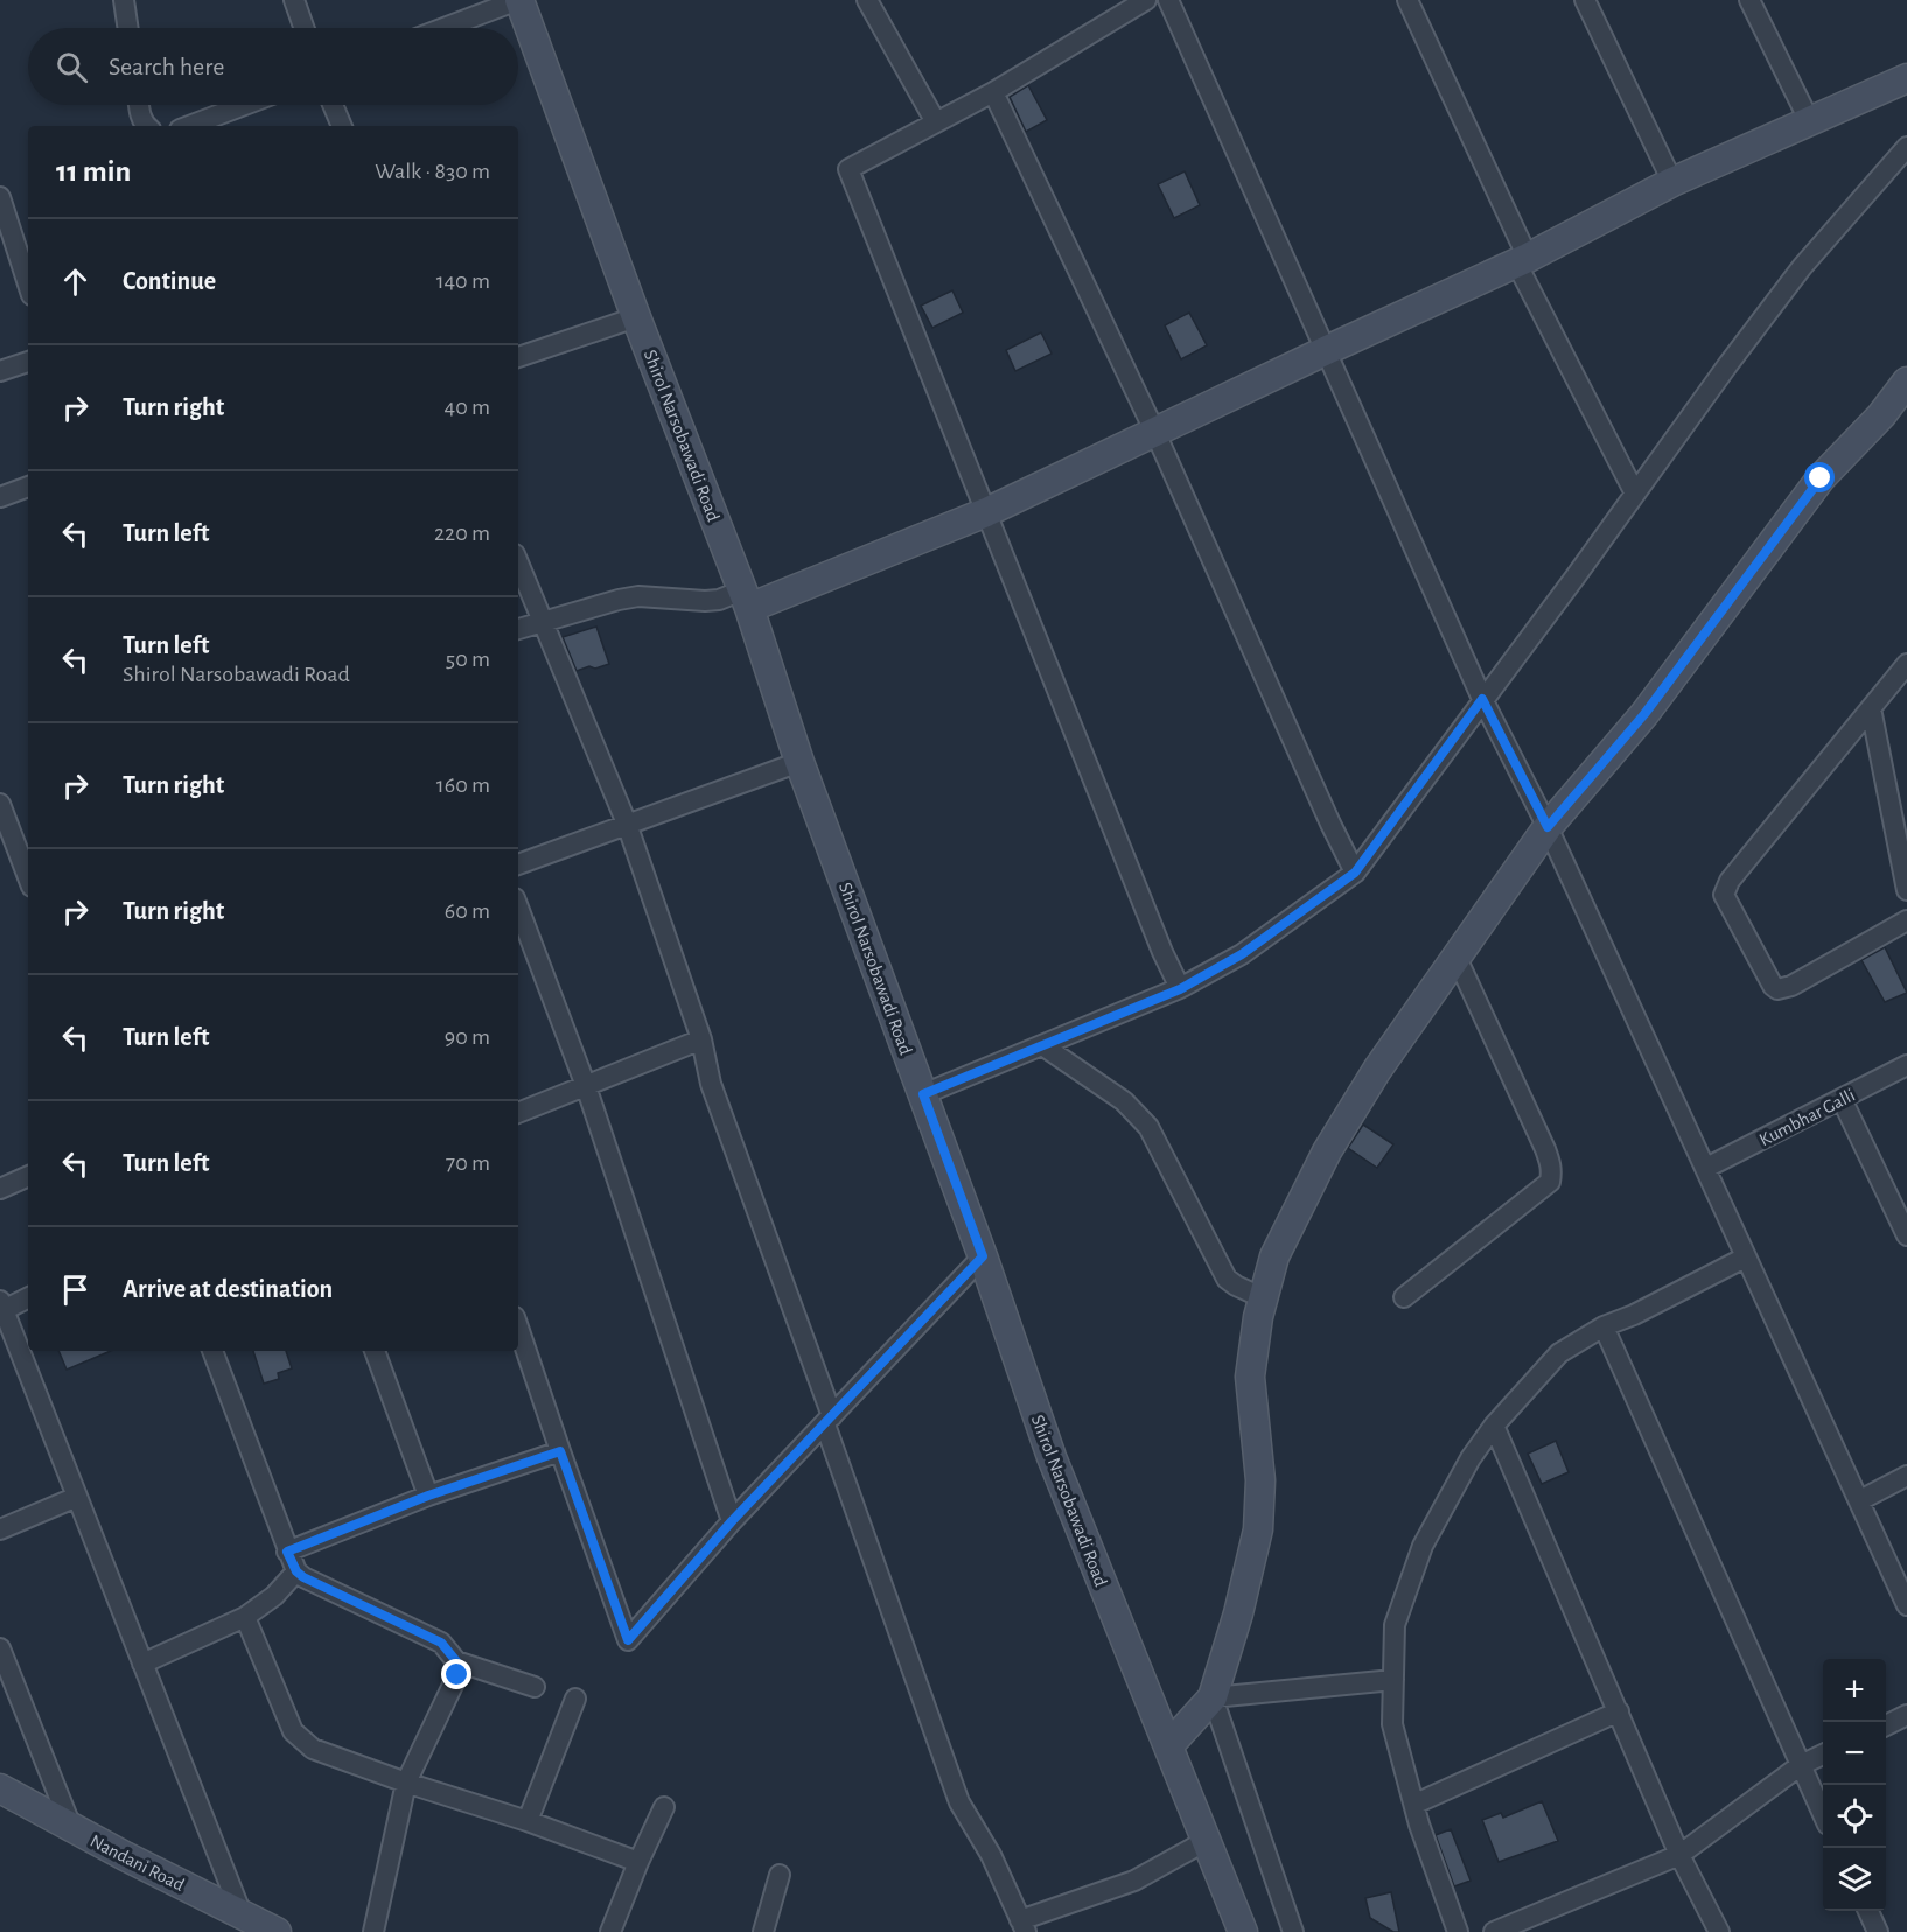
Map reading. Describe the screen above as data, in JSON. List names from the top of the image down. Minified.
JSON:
{"streets":{"street":["Shirol Narsobawadi Road","Kumbhar Galli","Nandani Road"]},"page":{"search":"Search here","heading":["11 min","Walk · 830 m"],"list":[["Continue","140 m"],["Turn right","40 m"],["Turn left","220 m"],["Turn left","Shirol Narsobawadi Road","50 m"],["Turn right","160 m"],["Turn right","60 m"],["Turn left","90 m"],["Turn left","70 m"],"Arrive at destination"],"map_buttons":["+","−"]}}
